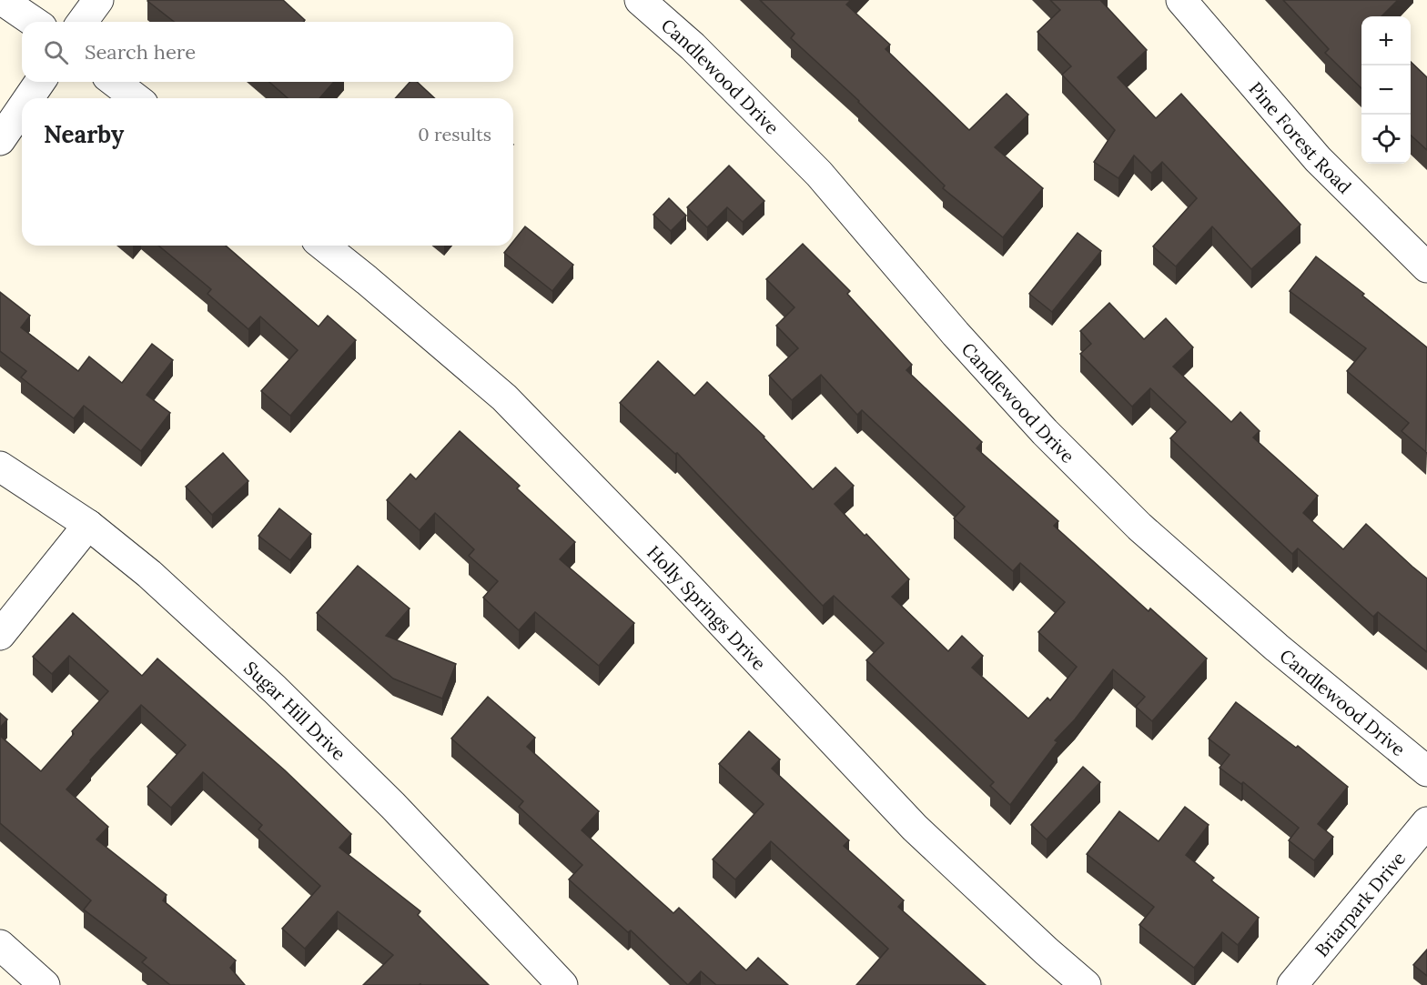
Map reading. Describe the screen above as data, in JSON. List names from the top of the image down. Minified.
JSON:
{"streets":{"street":["Candlewood Drive","Pine Forest Road","Holly Springs Drive","Sugar Hill Drive","Briarpark Drive"]},"page":{"map_buttons":["+","−"],"search":"Search here","heading":["Nearby","0 results"]}}
